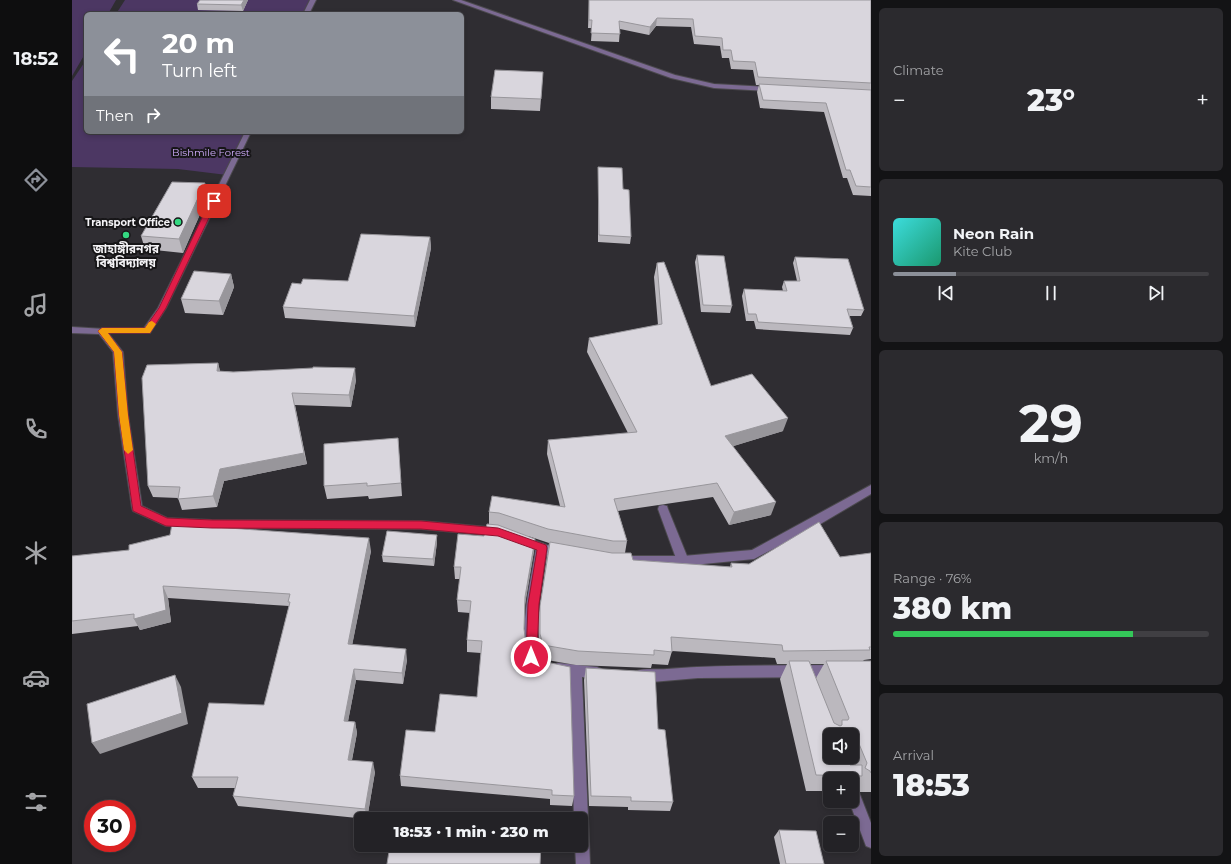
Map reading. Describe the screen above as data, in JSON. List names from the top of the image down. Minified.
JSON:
{"parks":["Bishmile Forest"],"places":["Transport Office","জাহাঙ্গীরনগর বিশ্ববিদ্যালয়"],"page":{"tabs":"18:52","tile":["Climate",["29","km/h"],["Range · 76%","380 km"],["Arrival","18:53"]],"turn":["20 m","Turn left"],"heat":["−","23°","+"],"then":"Then","song":["Neon Rain","Kite Club"],"map_buttons":["+","−"],"limit":"30","trip":"18:53 · 1 min · 230 m"}}
